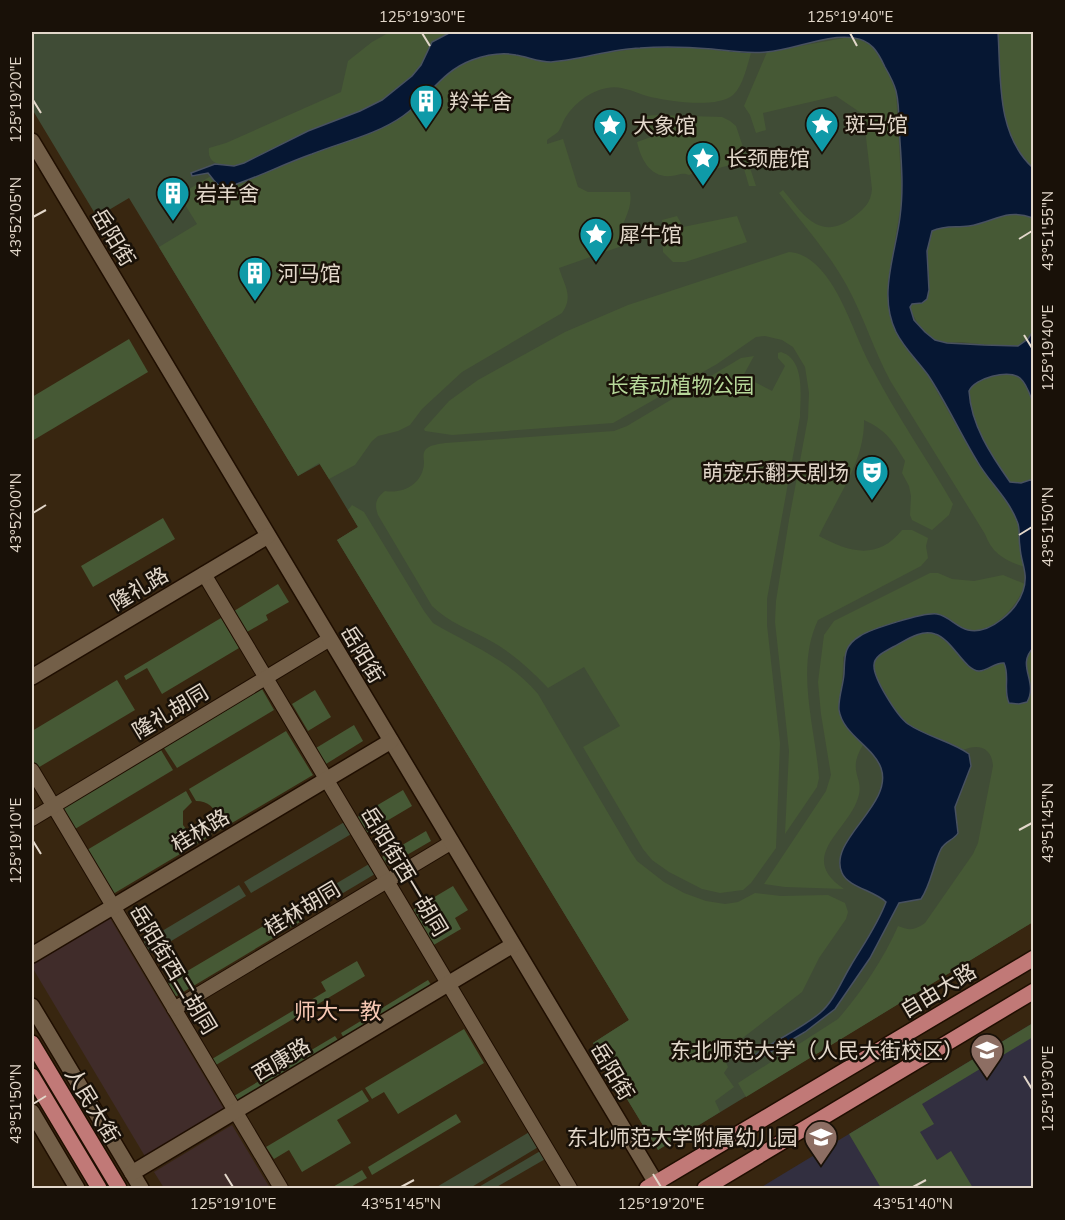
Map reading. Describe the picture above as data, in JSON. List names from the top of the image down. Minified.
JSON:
{"streets":{"main road":["自由大路","人民大街"],"street":["岳阳街","隆礼路","隆礼胡同","桂林路","岳阳街西一胡同","桂林胡同","岳阳街西二胡同","西康路"]},"crossings":[["岳阳街","隆礼路"],["岳阳街","隆礼胡同"],["岳阳街","桂林路"],["岳阳街","桂林胡同"],["岳阳街","自由大路"],["岳阳街","西康路"],["隆礼路","岳阳街西一胡同"],["隆礼胡同","岳阳街西一胡同"],["隆礼胡同","岳阳街西二胡同"],["桂林路","岳阳街西一胡同"],["桂林路","岳阳街西二胡同"],["岳阳街西一胡同","桂林胡同"],["岳阳街西一胡同","西康路"],["桂林胡同","岳阳街西二胡同"],["岳阳街西二胡同","西康路"]],"districts":["师大一教"],"parks":["长春动植物公园"],"places":{"building":["羚羊舍","岩羊舍","河马馆"],"place":["斑马馆","大象馆","长颈鹿馆","犀牛馆"],"theatre":["萌宠乐翻天剧场"],"school or university":["东北师范大学（人民大街校区）","东北师范大学附属幼儿园"]},"coordinates":["125°19'30\"E","125°19'40\"E","125°19'20\"E","43°52'05\"N","43°51'55\"N","43°52'00\"N","43°51'50\"N","43°51'45\"N","125°19'10\"E","43°51'40\"N"]}
